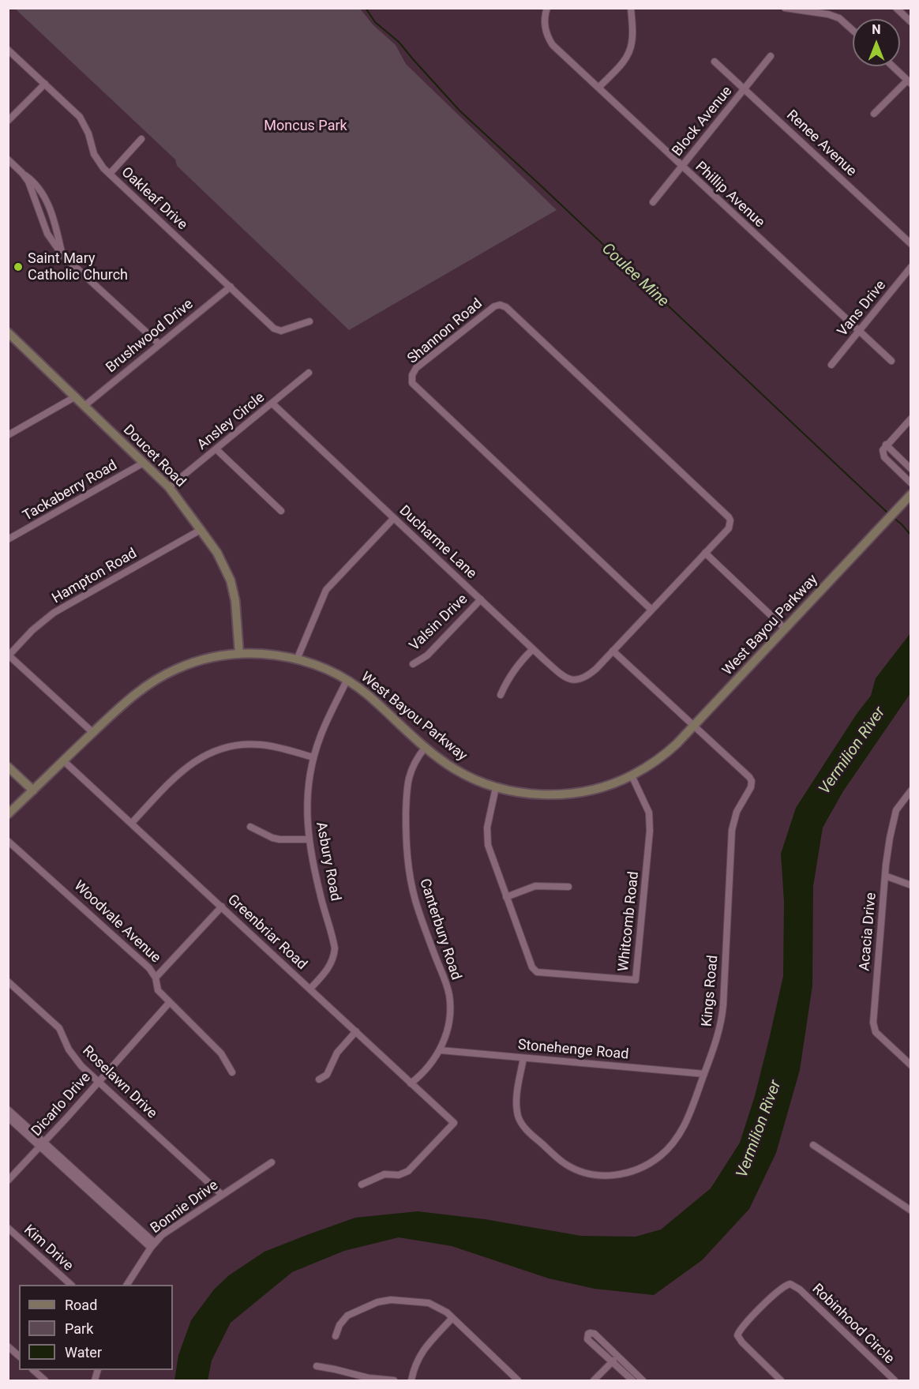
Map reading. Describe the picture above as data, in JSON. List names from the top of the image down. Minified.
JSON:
{"streets":{"street":["Block Avenue","Renee Avenue","Phillip Avenue","Oakleaf Drive","Vans Drive","Shannon Road","Brushwood Drive","Ansley Circle","Doucet Road","Tackaberry Road","Ducharme Lane","Hampton Road","Valsin Drive","West Bayou Parkway","Asbury Road","Whitcomb Road","Woodvale Avenue","Canterbury Road","Acacia Drive","Greenbriar Road","Kings Road","Stonehenge Road","Roselawn Drive","Dicarlo Drive","Bonnie Drive","Kim Drive","Robinhood Circle"]},"crossings":[["Block Avenue","Renee Avenue"],["Block Avenue","Phillip Avenue"],["Phillip Avenue","Vans Drive"],["Oakleaf Drive","Brushwood Drive"],["Shannon Road","Ducharme Lane"],["Shannon Road","Kings Road"],["Brushwood Drive","Doucet Road"],["Ansley Circle","Doucet Road"],["Ansley Circle","Ducharme Lane"],["Doucet Road","Tackaberry Road"],["Doucet Road","Hampton Road"],["Doucet Road","West Bayou Parkway"],["Ducharme Lane","Valsin Drive"],["West Bayou Parkway","Asbury Road"],["West Bayou Parkway","Whitcomb Road"],["West Bayou Parkway","Canterbury Road"],["West Bayou Parkway","Greenbriar Road"],["West Bayou Parkway","Kings Road"],["Asbury Road","Greenbriar Road"],["Woodvale Avenue","Dicarlo Drive"],["Canterbury Road","Greenbriar Road"],["Canterbury Road","Stonehenge Road"],["Kings Road","Stonehenge Road"],["Roselawn Drive","Dicarlo Drive"],["Roselawn Drive","Bonnie Drive"]],"water":["Coulee Mine","Vermilion River"],"parks":["Moncus Park"],"places":["Saint Mary Catholic Church"],"legend":["Road","Park","Water"],"north":"top"}
